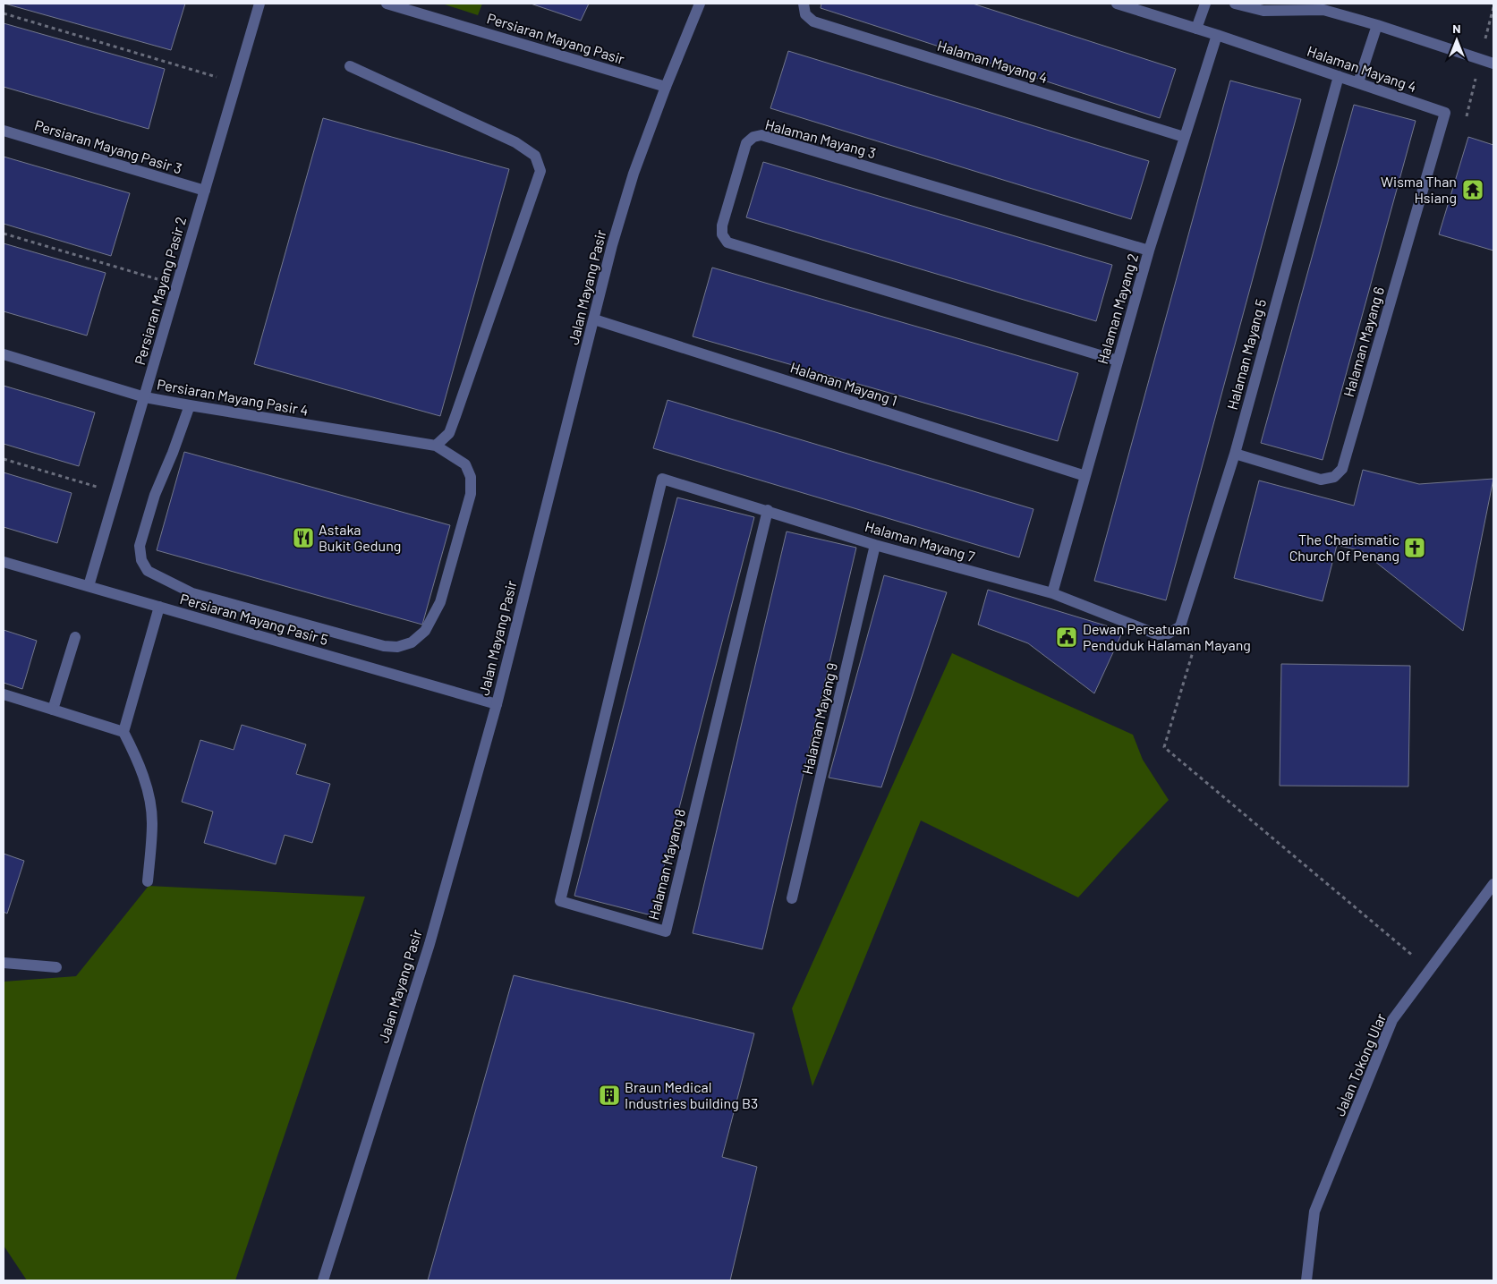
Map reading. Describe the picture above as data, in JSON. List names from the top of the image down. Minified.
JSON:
{"streets":{"street":["Persiaran Mayang Pasir","Halaman Mayang 4","Halaman Mayang 3","Persiaran Mayang Pasir 3","Jalan Mayang Pasir","Persiaran Mayang Pasir 2","Halaman Mayang 2","Halaman Mayang 6","Halaman Mayang 5","Halaman Mayang 1","Persiaran Mayang Pasir 4","Halaman Mayang 7","Persiaran Mayang Pasir 5","Halaman Mayang 9","Halaman Mayang 8","Jalan Tokong Ular"]},"crossings":[["Persiaran Mayang Pasir","Jalan Mayang Pasir"],["Halaman Mayang 4","Halaman Mayang 2"],["Halaman Mayang 4","Halaman Mayang 6"],["Halaman Mayang 4","Halaman Mayang 5"],["Halaman Mayang 3","Halaman Mayang 2"],["Persiaran Mayang Pasir 3","Persiaran Mayang Pasir 2"],["Jalan Mayang Pasir","Halaman Mayang 1"],["Jalan Mayang Pasir","Persiaran Mayang Pasir 5"],["Persiaran Mayang Pasir 2","Persiaran Mayang Pasir 4"],["Persiaran Mayang Pasir 2","Persiaran Mayang Pasir 5"],["Halaman Mayang 2","Halaman Mayang 1"],["Halaman Mayang 2","Halaman Mayang 7"],["Halaman Mayang 6","Halaman Mayang 5"],["Halaman Mayang 5","Halaman Mayang 7"],["Halaman Mayang 7","Halaman Mayang 9"],["Halaman Mayang 7","Halaman Mayang 8"]],"places":{"temple":["Wisma Than Hsiang"],"restaurant":["Astaka Bukit Gedung"],"church":["The Charismatic Church Of Penang"],"public building":["Dewan Persatuan Penduduk Halaman Mayang"],"building":["Braun Medical Industries building B3"]},"north":"top"}
